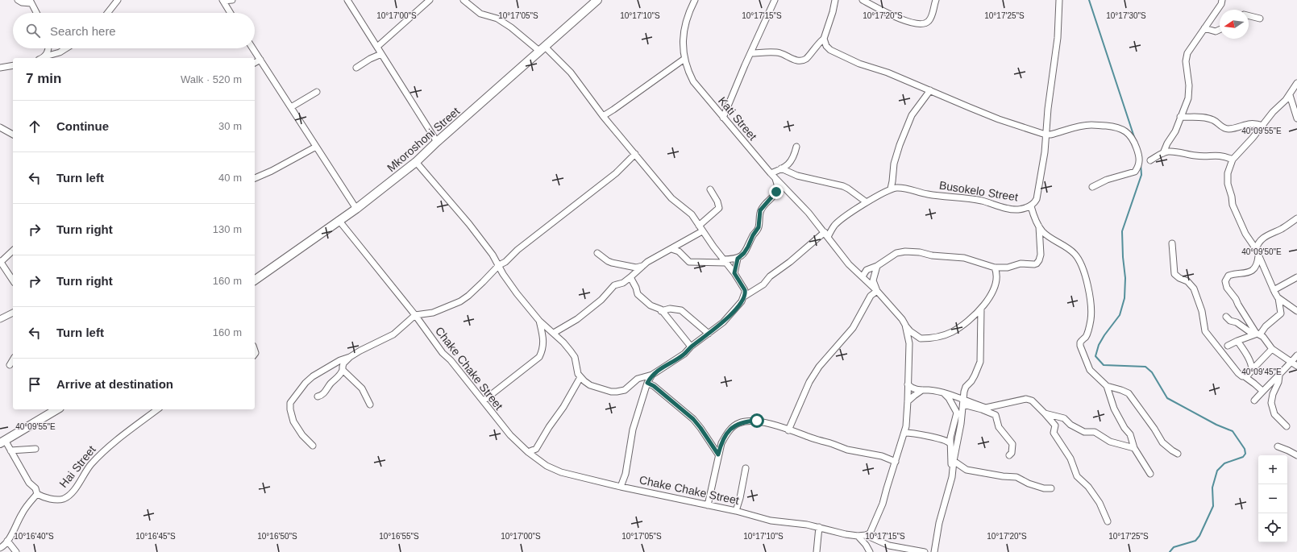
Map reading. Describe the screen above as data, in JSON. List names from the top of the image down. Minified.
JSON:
{"streets":{"street":["Kati Street","Mkoroshoni Street","Busokelo Street","Chake Chake Street","Hai Street"]},"crossings":[["Mkoroshoni Street","Chake Chake Street"]],"north":"left","page":{"search":"Search here","heading":["7 min","Walk · 520 m"],"list":[["Continue","30 m"],["Turn left","40 m"],["Turn right","130 m"],["Turn right","160 m"],["Turn left","160 m"],"Arrive at destination"],"map_buttons":["+","−"]},"coordinates":["10°17'00\"S","10°17'05\"S","10°17'10\"S","10°17'15\"S","10°17'20\"S","10°17'25\"S","10°17'30\"S","40°09'55\"E","40°09'50\"E","40°09'45\"E","10°16'40\"S","10°16'45\"S","10°16'50\"S","10°16'55\"S"]}
